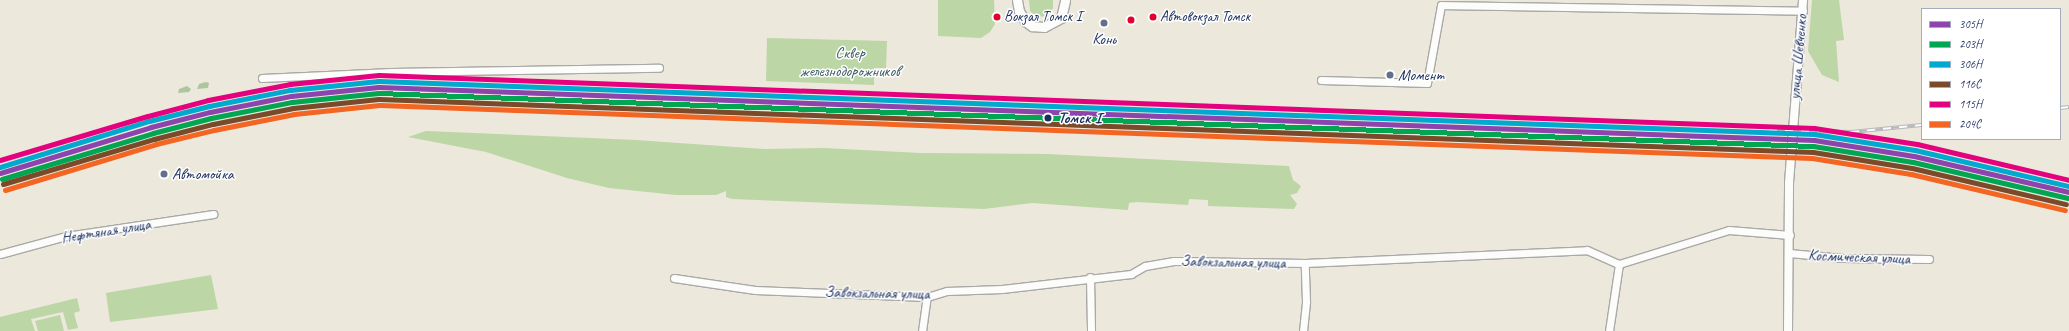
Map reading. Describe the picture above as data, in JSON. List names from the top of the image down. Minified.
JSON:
{"streets":{"street":["улица Шевченко","Нефтяная улица","Космическая улица","Завокзальная улица"]},"crossings":[["улица Шевченко","Космическая улица"]],"parks":["Сквер железнодорожников"],"places":["Вокзал Томск I","Автовокзал Томск","Конь","Момент","Томск I","Автомойка"],"lines":["transit line 115Н","transit line 306Н","transit line 305Н","transit line 203Н","transit line 116С","transit line 204С"],"legend":["305Н","203Н","306Н","116С","115Н","204С"]}
